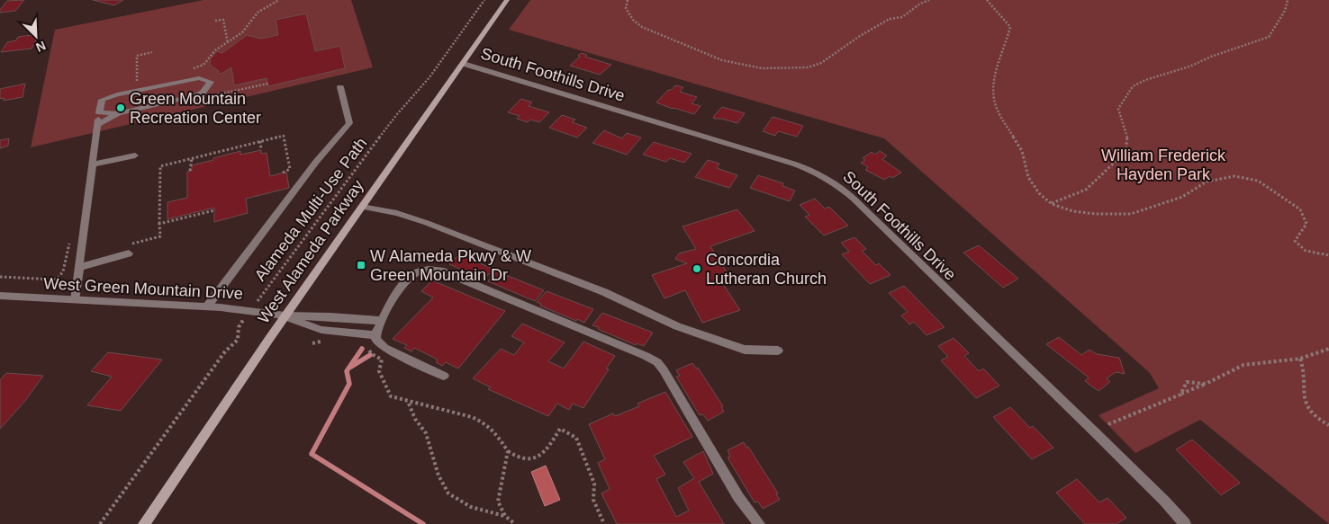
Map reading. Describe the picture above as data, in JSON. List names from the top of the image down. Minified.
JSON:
{"streets":{"main road":["West Alameda Parkway"],"street":["South Foothills Drive","West Green Mountain Drive"],"path":["Alameda Multi-Use Path"]},"crossings":[["South Foothills Drive","West Alameda Parkway"],["Alameda Multi-Use Path","West Green Mountain Drive"],["West Alameda Parkway","West Green Mountain Drive"]],"parks":["William Frederick Hayden Park"],"places":{"other":["Green Mountain Recreation Center","Concordia Lutheran Church"],"transit":["W Alameda Pkwy & W Green Mountain Dr"]},"north":"bottom right"}
